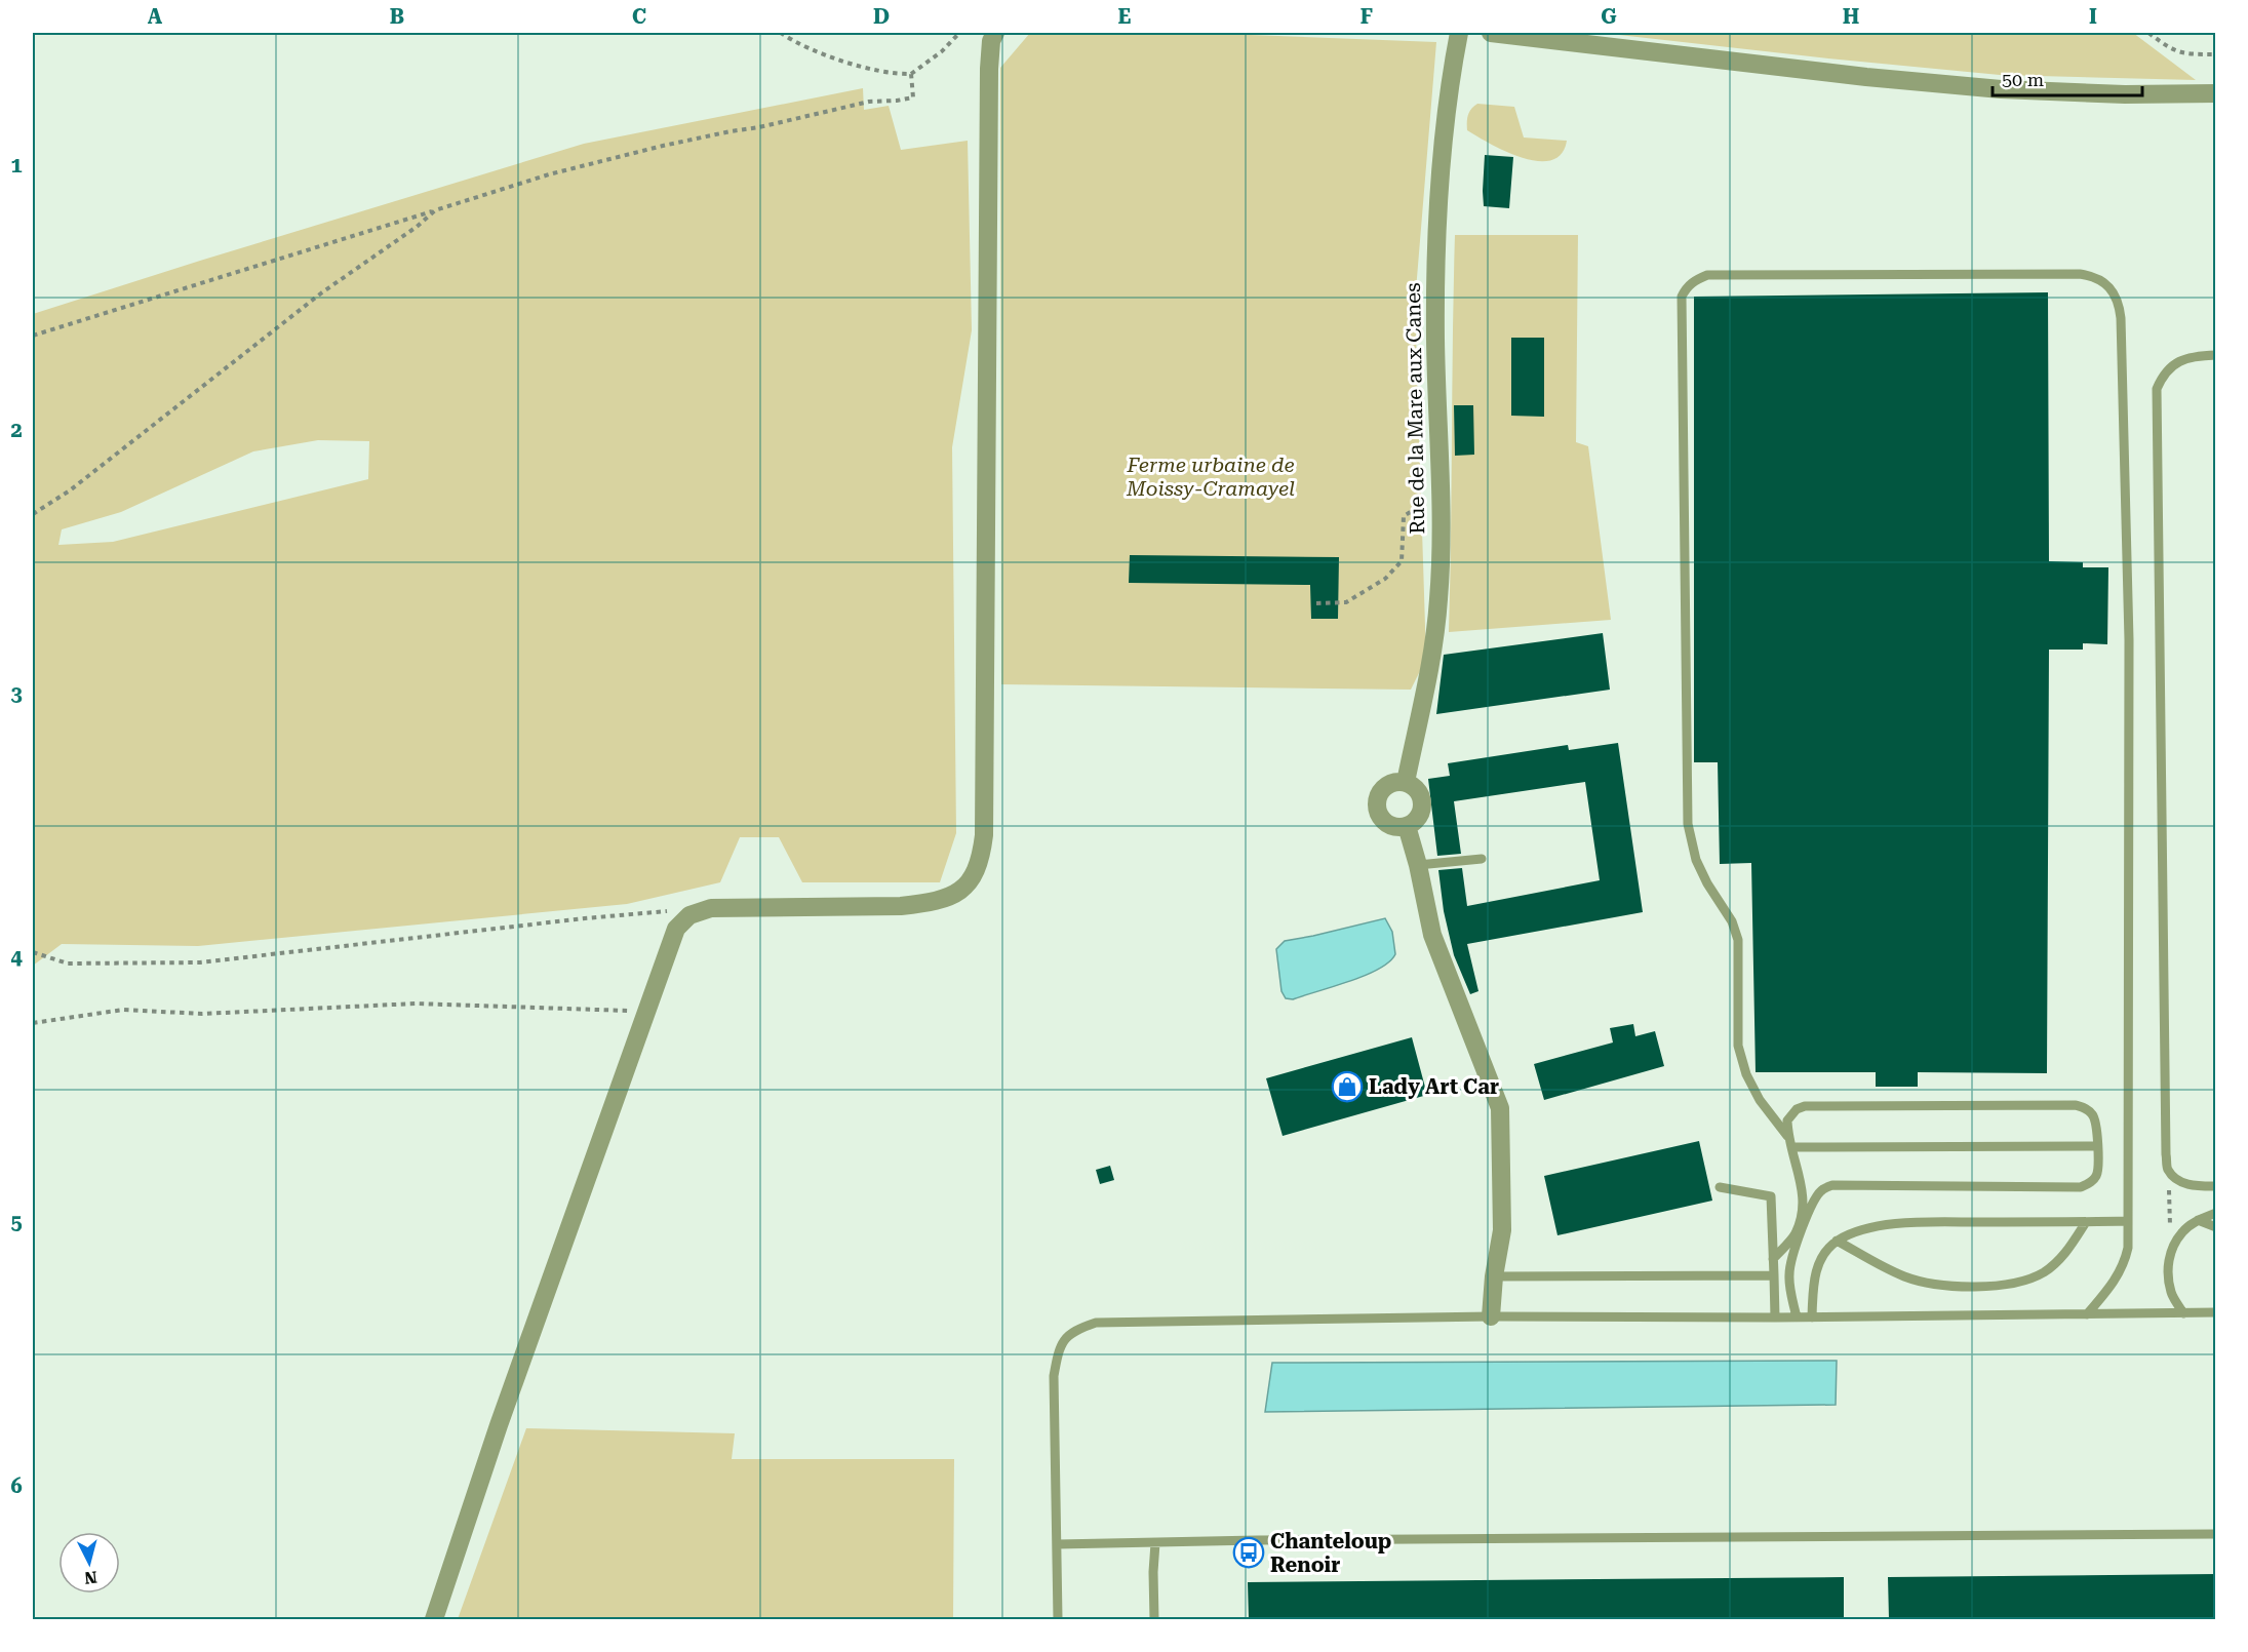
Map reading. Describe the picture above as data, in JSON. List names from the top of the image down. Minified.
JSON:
{"streets":{"street":["Rue de la Mare aux Canes"]},"parks":["Ferme urbaine de Moissy-Cramayel"],"places":{"shop":["Lady Art Car"],"bus stop":["Chanteloup Renoir"]},"scale_bar":"50 m","north":"bottom","grid":{"columns":["A","B","C","D","E","F","G","H","I"],"rows":["1","2","3","4","5","6"]}}
